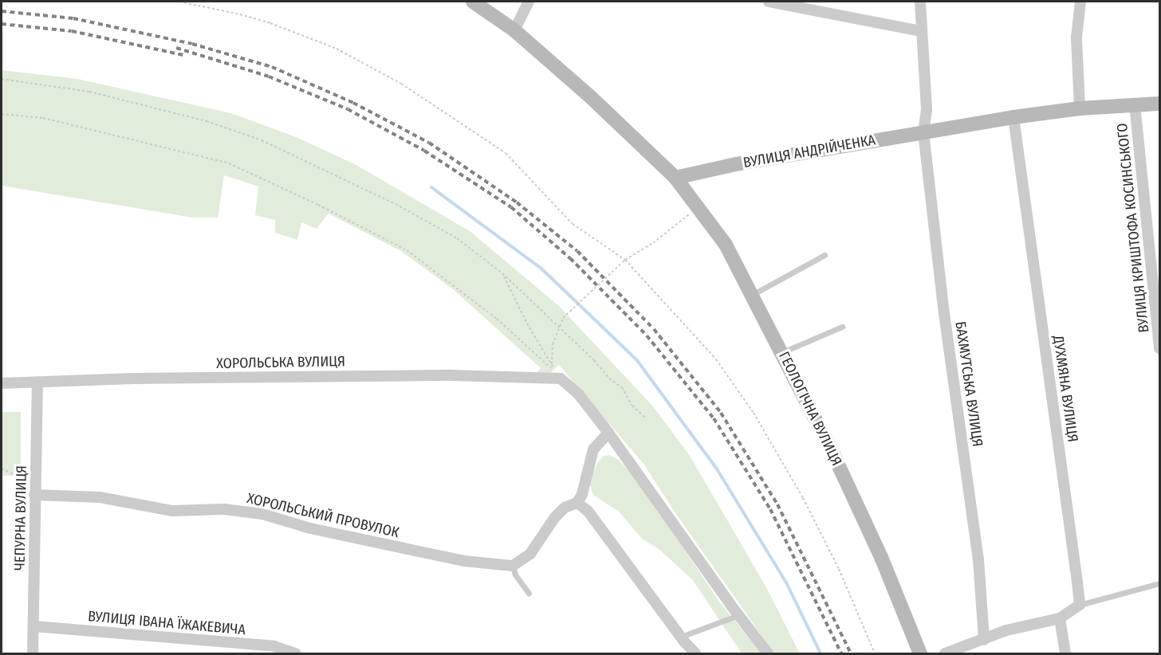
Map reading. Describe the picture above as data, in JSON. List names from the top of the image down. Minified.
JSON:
{"streets":{"street":["ВУЛИЦЯ АНДРІЙЧЕНКА","ВУЛИЦЯ КРИШТОФА КОСИНСЬКОГО","ХОРОЛЬСЬКА ВУЛИЦЯ","БАХМУТСЬКА ВУЛИЦЯ","ДУХМЯНА ВУЛИЦЯ","ГЕОЛОГІЧНА ВУЛИЦЯ","ХОРОЛЬСЬКИЙ ПРОВУЛОК","ЧЕПУРНА ВУЛИЦЯ","ВУЛИЦЯ ІВАНА ЇЖАКЕВИЧА"]},"crossings":[["ВУЛИЦЯ АНДРІЙЧЕНКА","ВУЛИЦЯ КРИШТОФА КОСИНСЬКОГО"],["ВУЛИЦЯ АНДРІЙЧЕНКА","БАХМУТСЬКА ВУЛИЦЯ"],["ВУЛИЦЯ АНДРІЙЧЕНКА","ДУХМЯНА ВУЛИЦЯ"],["ВУЛИЦЯ АНДРІЙЧЕНКА","ГЕОЛОГІЧНА ВУЛИЦЯ"],["ХОРОЛЬСЬКА ВУЛИЦЯ","ЧЕПУРНА ВУЛИЦЯ"],["ХОРОЛЬСЬКИЙ ПРОВУЛОК","ЧЕПУРНА ВУЛИЦЯ"],["ЧЕПУРНА ВУЛИЦЯ","ВУЛИЦЯ ІВАНА ЇЖАКЕВИЧА"]]}
